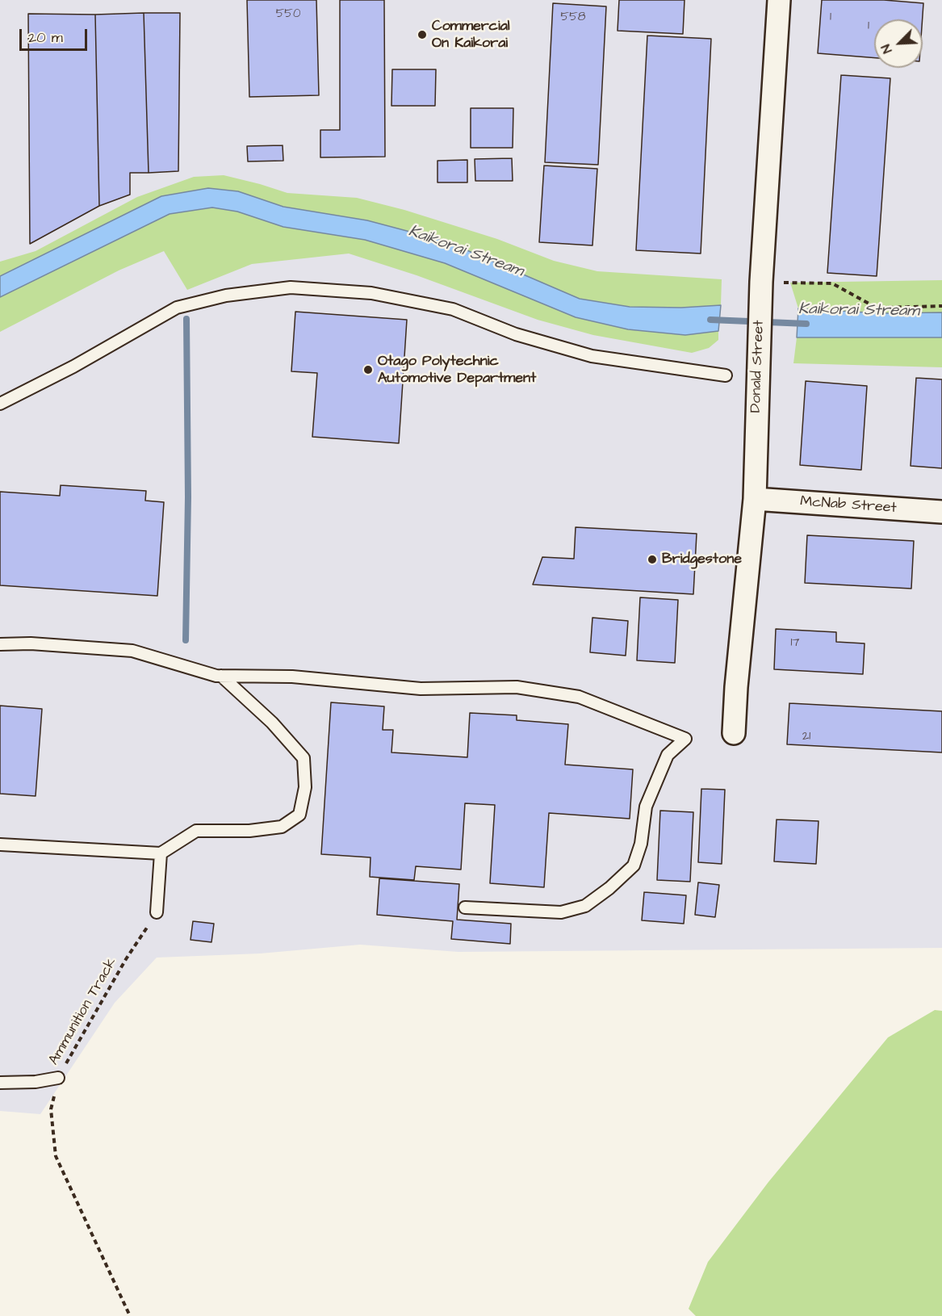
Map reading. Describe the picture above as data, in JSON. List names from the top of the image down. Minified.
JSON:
{"streets":{"street":["Donald Street","McNab Street"],"path":["Ammunition Track"]},"crossings":[["Donald Street","McNab Street"]],"water":["Kaikorai Stream"],"places":["Commercial On Kaikorai","Otago Polytechnic Automotive Department","Bridgestone"],"house_numbers":["550","558","1","1","17","21"],"scale_bar":"20 m","north":"bottom left"}
